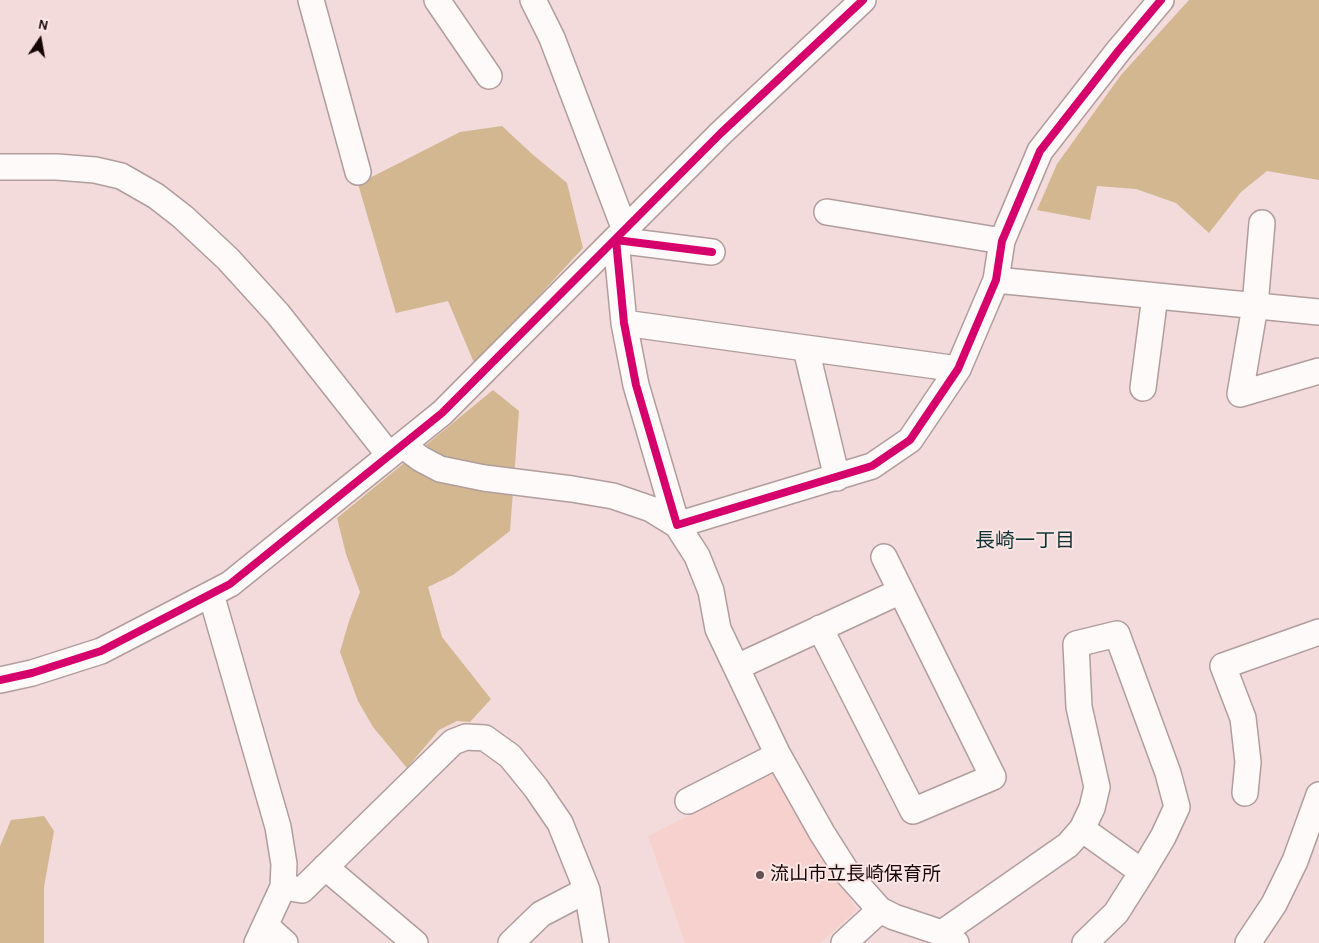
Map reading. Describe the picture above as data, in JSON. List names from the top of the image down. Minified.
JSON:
{"districts":["長崎一丁目"],"places":["流山市立長崎保育所"],"north":"top"}
